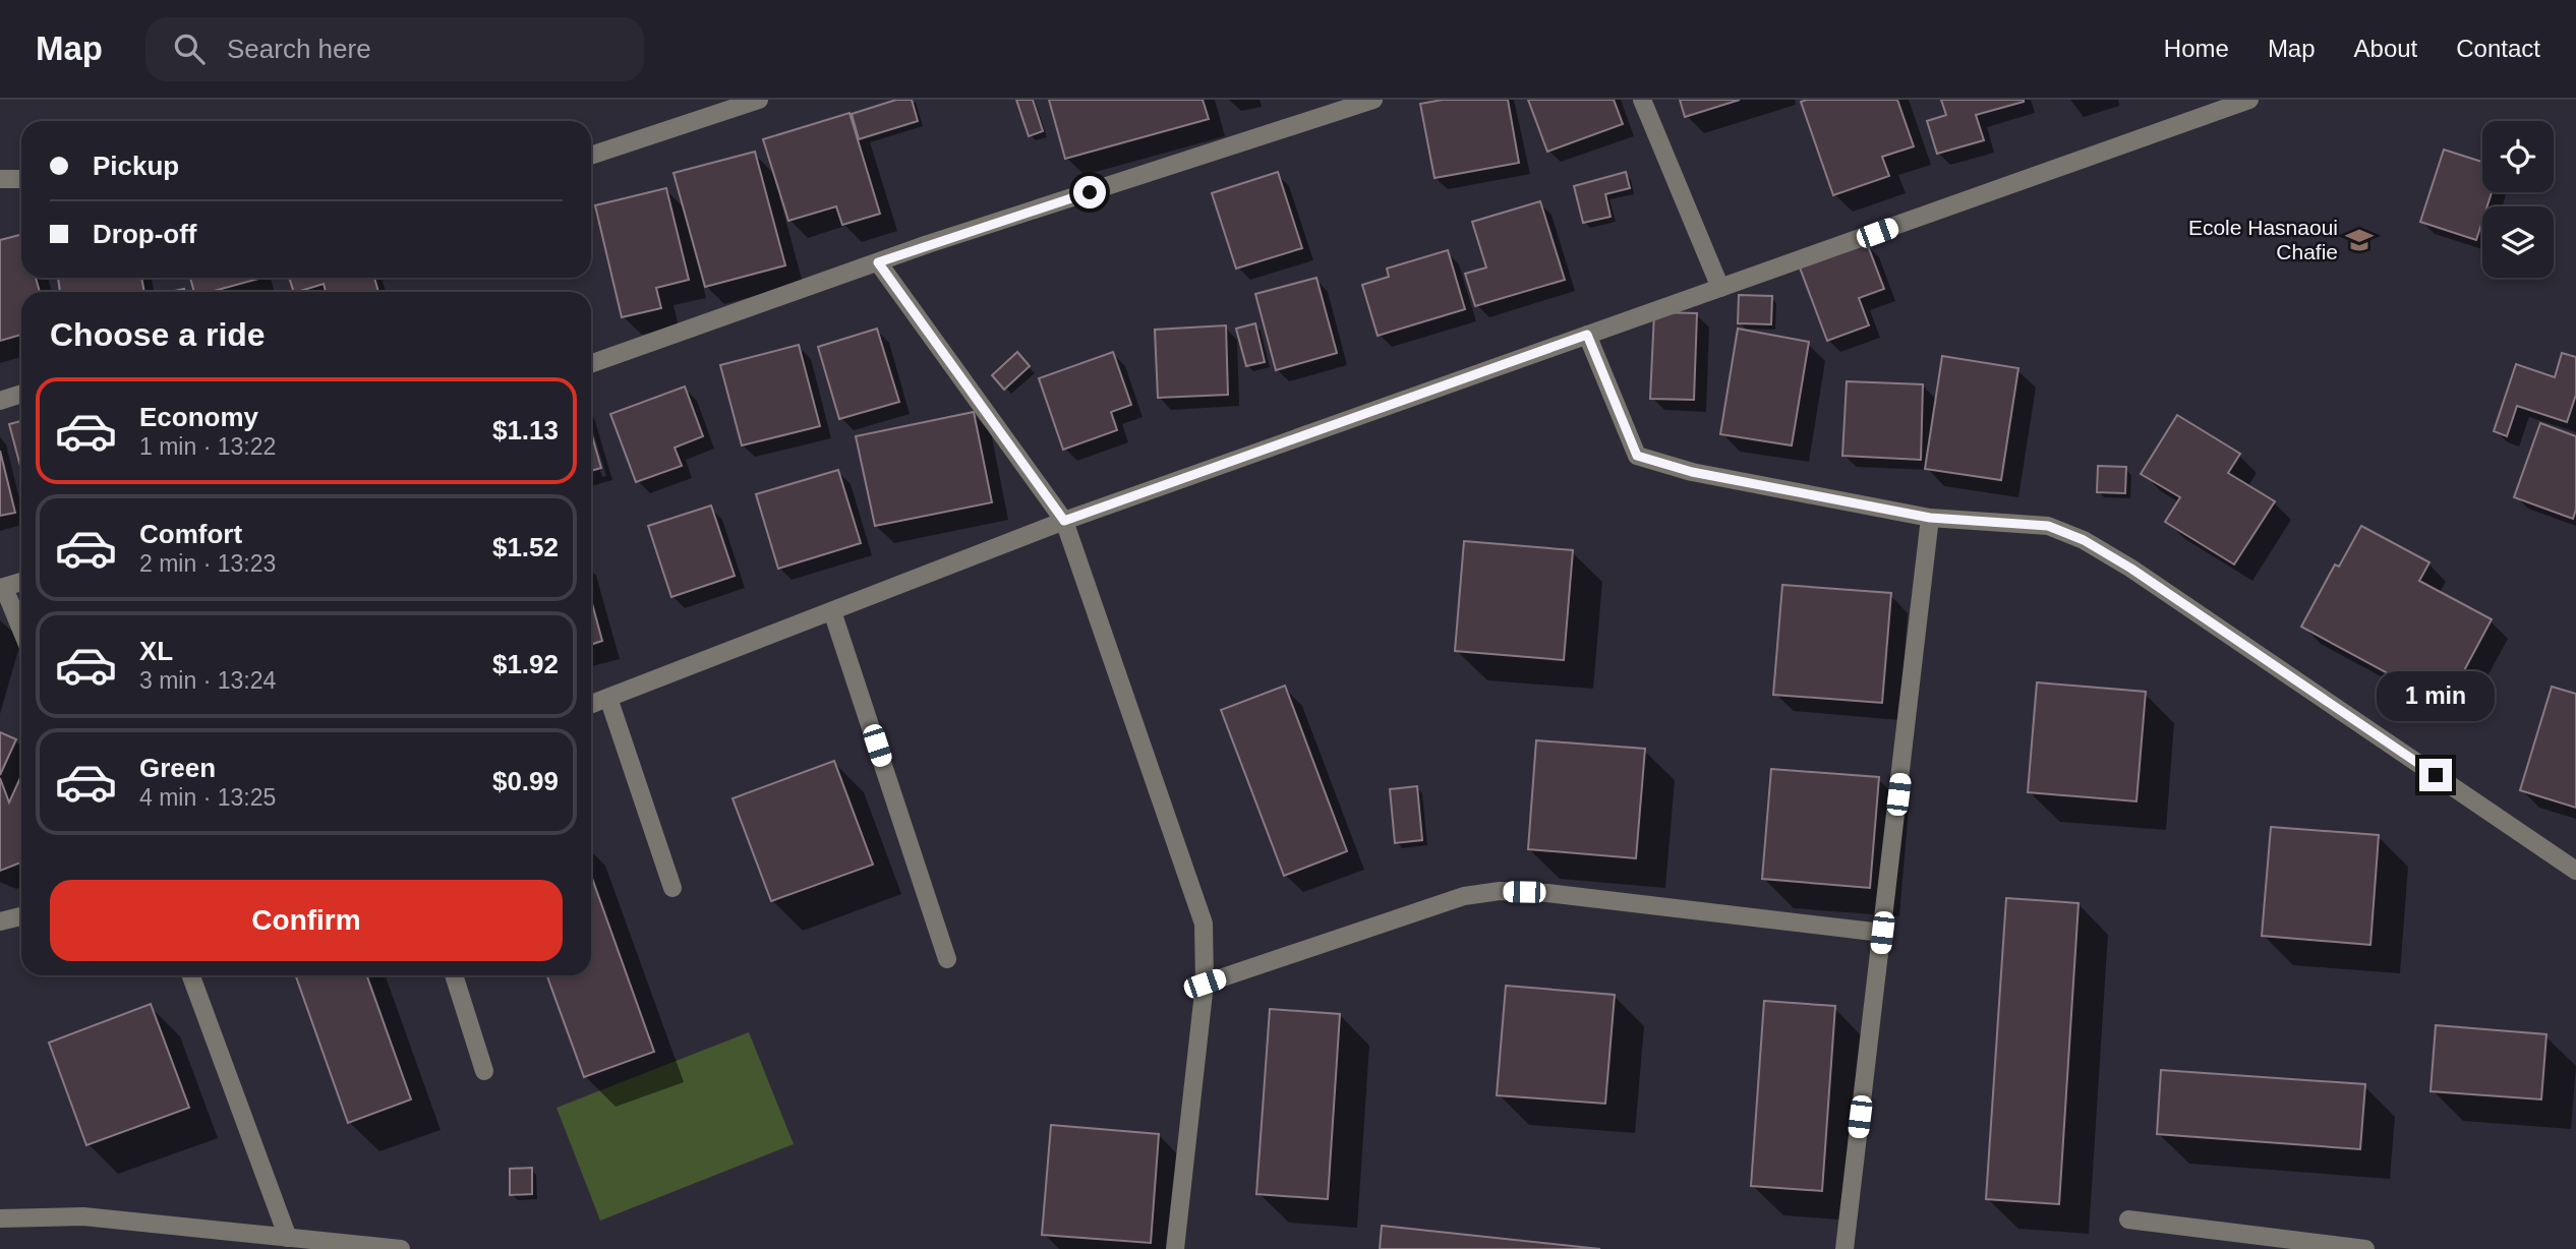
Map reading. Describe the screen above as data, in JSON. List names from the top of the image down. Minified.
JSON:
{"places":{"school or university":["Ecole Hasnaoui Chafie"]},"page":{"header":"Map","search":"Search here","nav":["Home","Map","About","Contact"],"banner":["Pickup","Drop-off"],"heading":"Choose a ride","list":[{"name":"Economy","note":"1 min · 13:22","value":"$1.13"},{"name":"Comfort","note":"2 min · 13:23","value":"$1.52"},{"name":"XL","note":"3 min · 13:24","value":"$1.92"},{"name":"Green","note":"4 min · 13:25","value":"$0.99"}],"bubble":"1 min","buttons":"Confirm"}}
